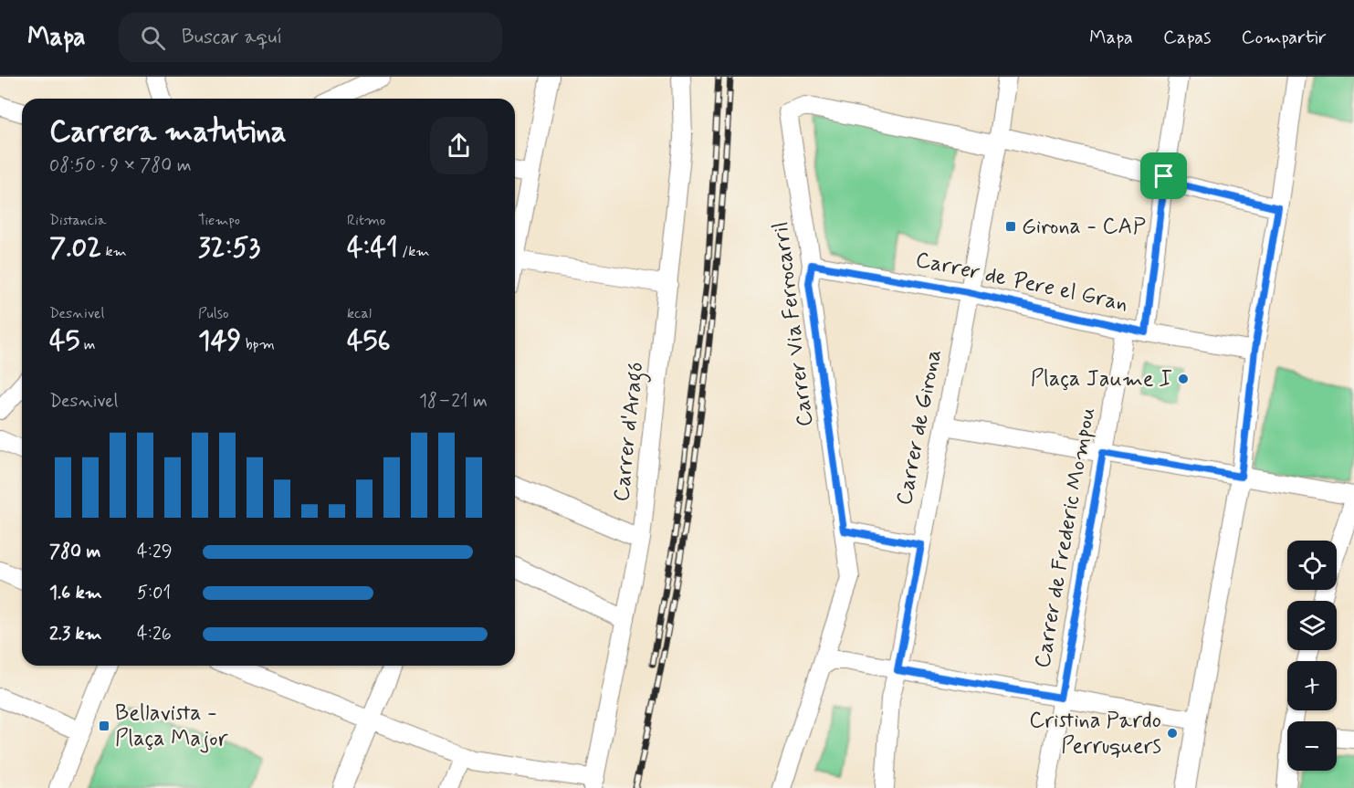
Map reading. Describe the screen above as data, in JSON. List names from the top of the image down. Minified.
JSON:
{"streets":{"street":["Carrer de Pere el Gran","Carrer Via Ferrocarril","Carrer de Girona","Carrer d'Aragó","Carrer de Frederic Mompou"]},"crossings":[["Carrer de Pere el Gran","Carrer Via Ferrocarril"],["Carrer de Pere el Gran","Carrer de Girona"],["Carrer de Pere el Gran","Carrer de Frederic Mompou"],["Carrer Via Ferrocarril","Carrer de Girona"]],"places":{"transit":["Girona - CAP","Bellavista - Plaça Major"],"other":["Plaça Jaume I","Cristina Pardo Perruquers"]},"page":{"header":"Mapa","search":"Buscar aquí","nav":["Mapa","Capas","Compartir"],"heading":["Carrera matutina","08:50 · 9 × 780 m"],"stats":[["Distancia","7.02 km"],["Tiempo","32:53"],["Ritmo","4:41 /km"],["Desnivel","45 m"],["Pulso","149 bpm"],["kcal","456"]],"chart":["Desnivel","18–21 m"],"list":[{"name":"780 m","note":"4:29"},{"name":"1.6 km","note":"5:01"},{"name":"2.3 km","note":"4:26"}],"map_buttons":["+","−"]}}
